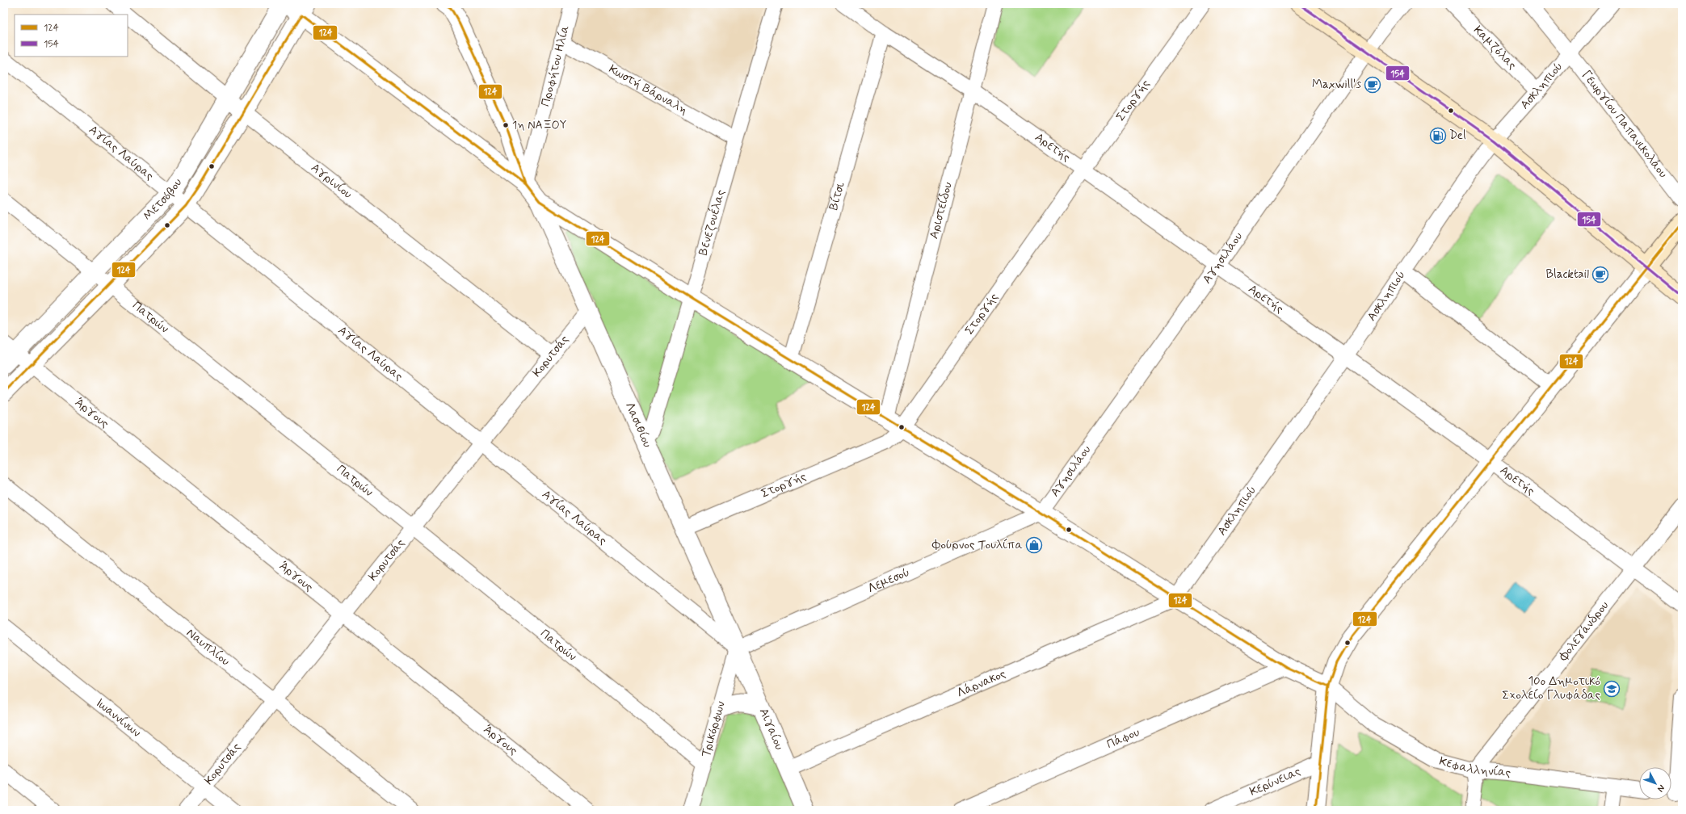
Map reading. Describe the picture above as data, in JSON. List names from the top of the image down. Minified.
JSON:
{"streets":{"street":["Καμζόλας","Προφήτου Ηλία","Ασκληπιού","Κωστή Βάρναλη","Στοργής","Γεωργίου Παπανικολάου","Αρετής","Αγίας Λαύρας","Αγρινίου","Βίτσι","Μετσόβου","Αριστείδου","Βενεζουέλας","Αγησιλάου","Πατρών","Κορυτσάς","Άργους","Λασιθίου","Λεμεσού","Φολεγάνδρου","Ναυπλίου","Λάρνακος","Ιωαννίνων","Τρικόρφων","Αιγαίου","Πάφου","Κεφαλληνίας","Κερύνειας"]},"crossings":[["Καμζόλας","Ασκληπιού"],["Προφήτου Ηλία","Κωστή Βάρναλη"],["Ασκληπιού","Γεωργίου Παπανικολάου"],["Ασκληπιού","Αρετής"],["Ασκληπιού","Λάρνακος"],["Κωστή Βάρναλη","Βενεζουέλας"],["Στοργής","Αρετής"],["Στοργής","Λασιθίου"],["Αρετής","Βίτσι"],["Αρετής","Αριστείδου"],["Αρετής","Αγησιλάου"],["Αρετής","Φολεγάνδρου"],["Αγίας Λαύρας","Μετσόβου"],["Αγίας Λαύρας","Κορυτσάς"],["Αγίας Λαύρας","Λασιθίου"],["Αγίας Λαύρας","Λεμεσού"],["Αγίας Λαύρας","Τρικόρφων"],["Αγίας Λαύρας","Αιγαίου"],["Αγρινίου","Μετσόβου"],["Αγρινίου","Κορυτσάς"],["Μετσόβου","Πατρών"],["Μετσόβου","Άργους"],["Βενεζουέλας","Λασιθίου"],["Αγησιλάου","Λεμεσού"],["Πατρών","Κορυτσάς"],["Πατρών","Τρικόρφων"],["Κορυτσάς","Άργους"],["Κορυτσάς","Λασιθίου"],["Κορυτσάς","Ναυπλίου"],["Κορυτσάς","Ιωαννίνων"],["Λασιθίου","Λεμεσού"],["Λασιθίου","Τρικόρφων"],["Λασιθίου","Αιγαίου"],["Λεμεσού","Τρικόρφων"],["Λεμεσού","Αιγαίου"],["Φολεγάνδρου","Κεφαλληνίας"],["Λάρνακος","Αιγαίου"],["Τρικόρφων","Αιγαίου"]],"places":{"cafe":["Maxwill's","Blacktail"],"other":["1η ΝΑΞΟΥ"],"fuel station":["Del"],"shop":["Φούρνος Τουλίπα"],"school or university":["10o Δημοτικό Σχολείο Γλυφάδας"]},"lines":["transit line 124","transit line 154"],"legend":["124","154"],"north":"bottom right"}
